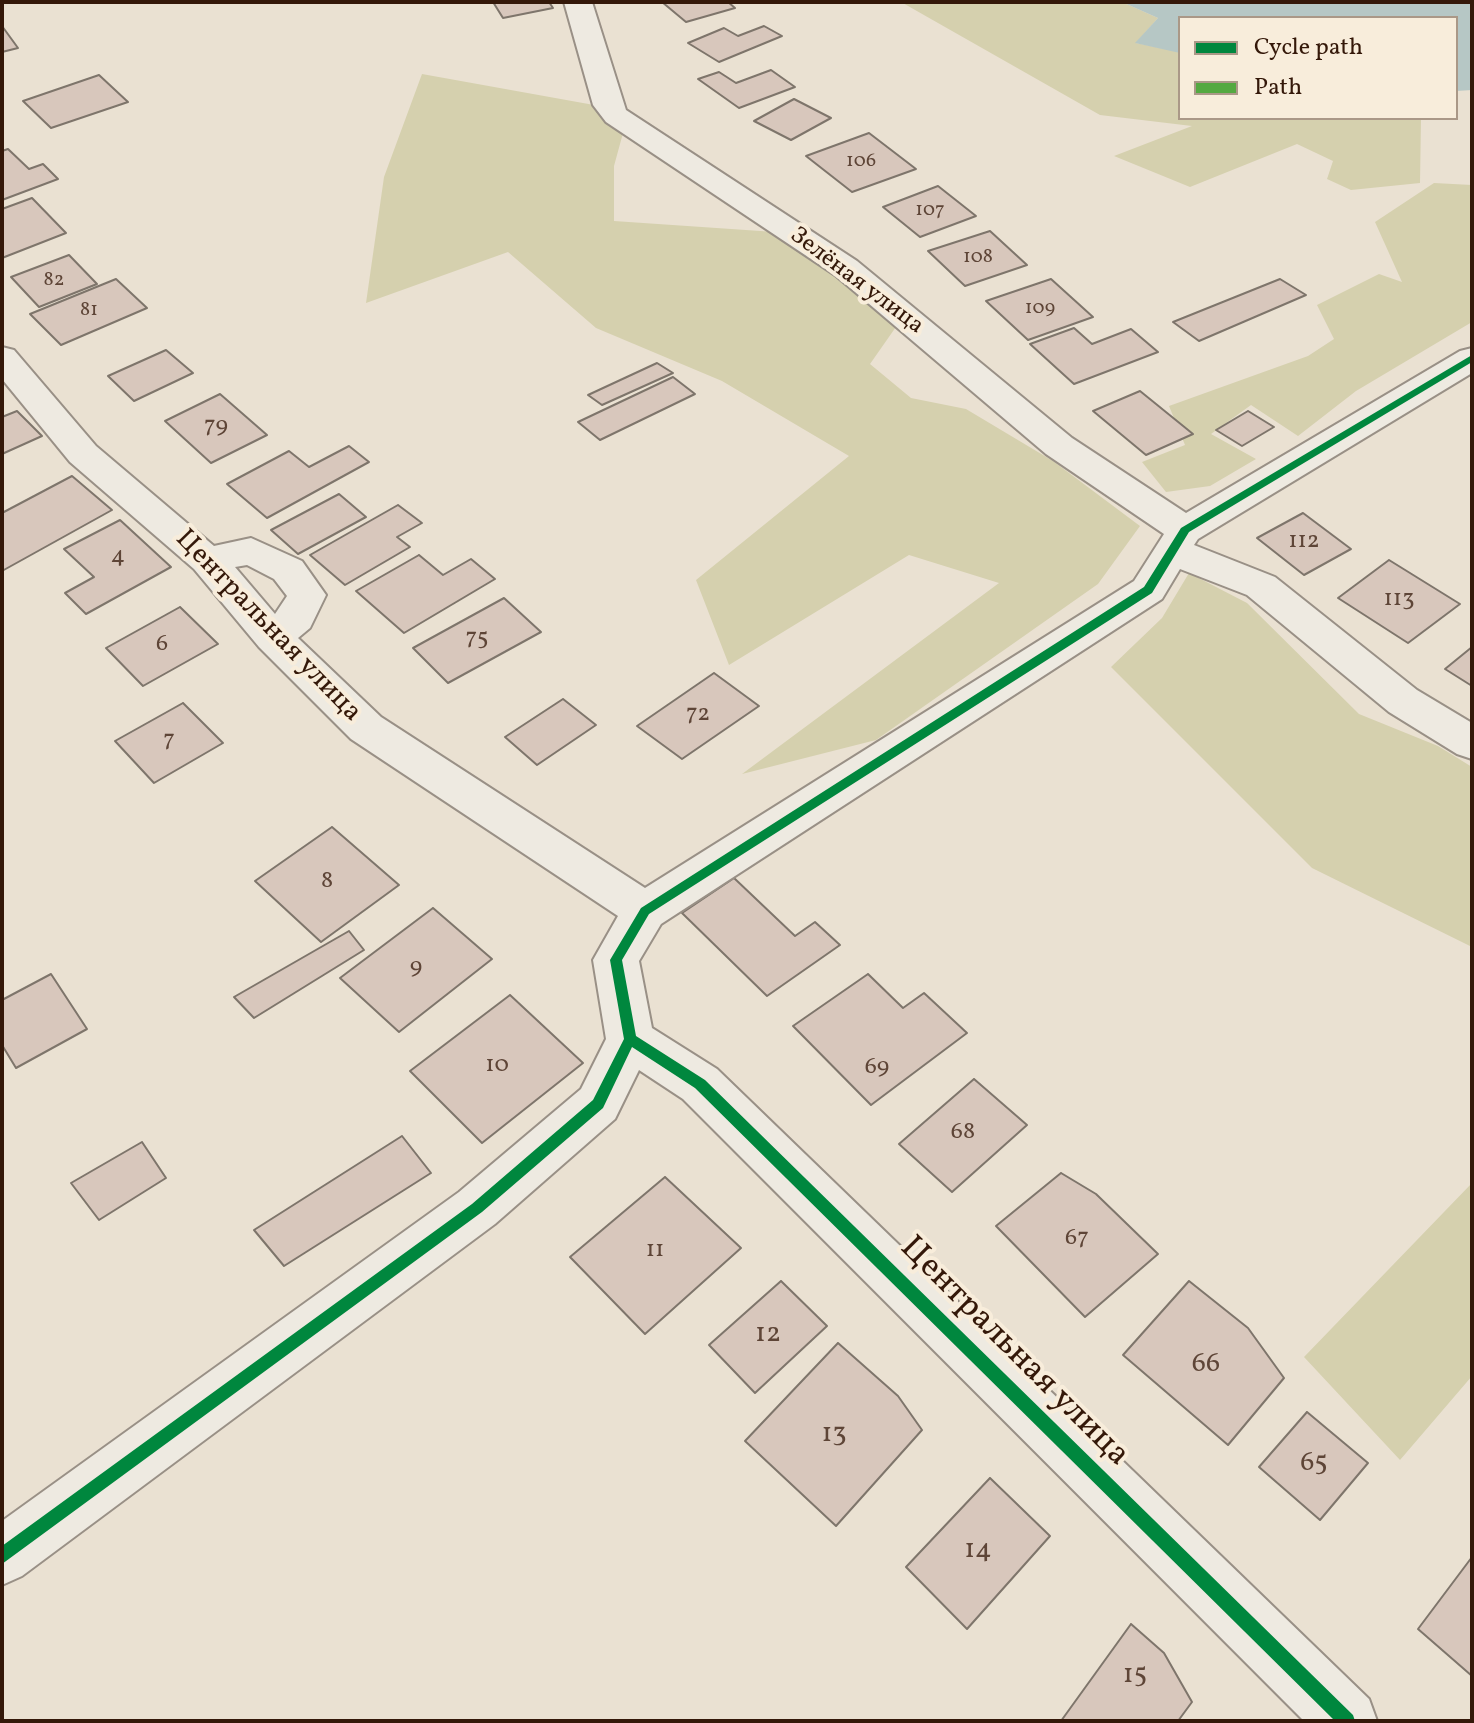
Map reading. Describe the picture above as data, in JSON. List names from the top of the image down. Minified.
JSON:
{"streets":{"street":["Зелёная улица","Центральная улица"]},"house_numbers":["106","107","108","82","109","81","79","112","4","113","75","6","72","7","8","9","10","69","68","67","11","12","66","13","65","14","15"],"legend":["Cycle path","Path"]}
